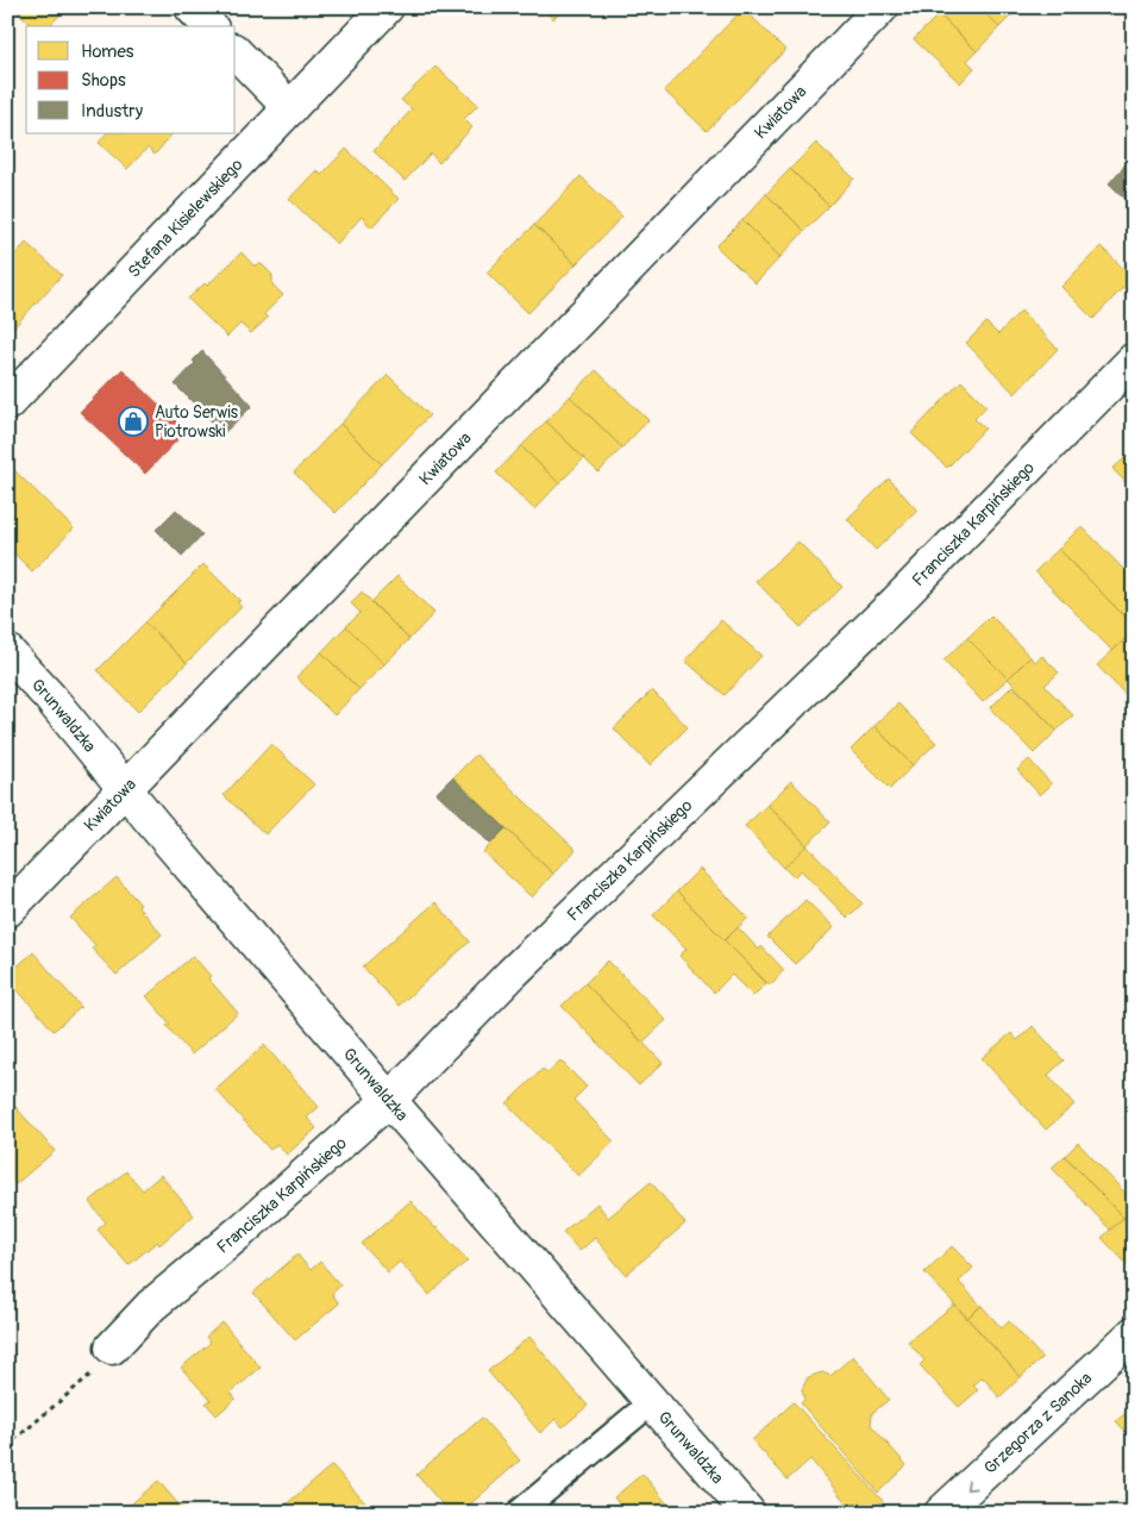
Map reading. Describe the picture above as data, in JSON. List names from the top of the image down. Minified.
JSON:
{"streets":{"street":["Kwiatowa","Stefana Kisielewskiego","Franciszka Karpińskiego","Grunwaldzka","Grzegorza z Sanoka"]},"crossings":[["Kwiatowa","Grunwaldzka"],["Franciszka Karpińskiego","Grunwaldzka"]],"one_way":["Grzegorza z Sanoka"],"places":{"shop":["Auto Serwis Piotrowski"]},"legend":["Homes","Shops","Industry"]}
